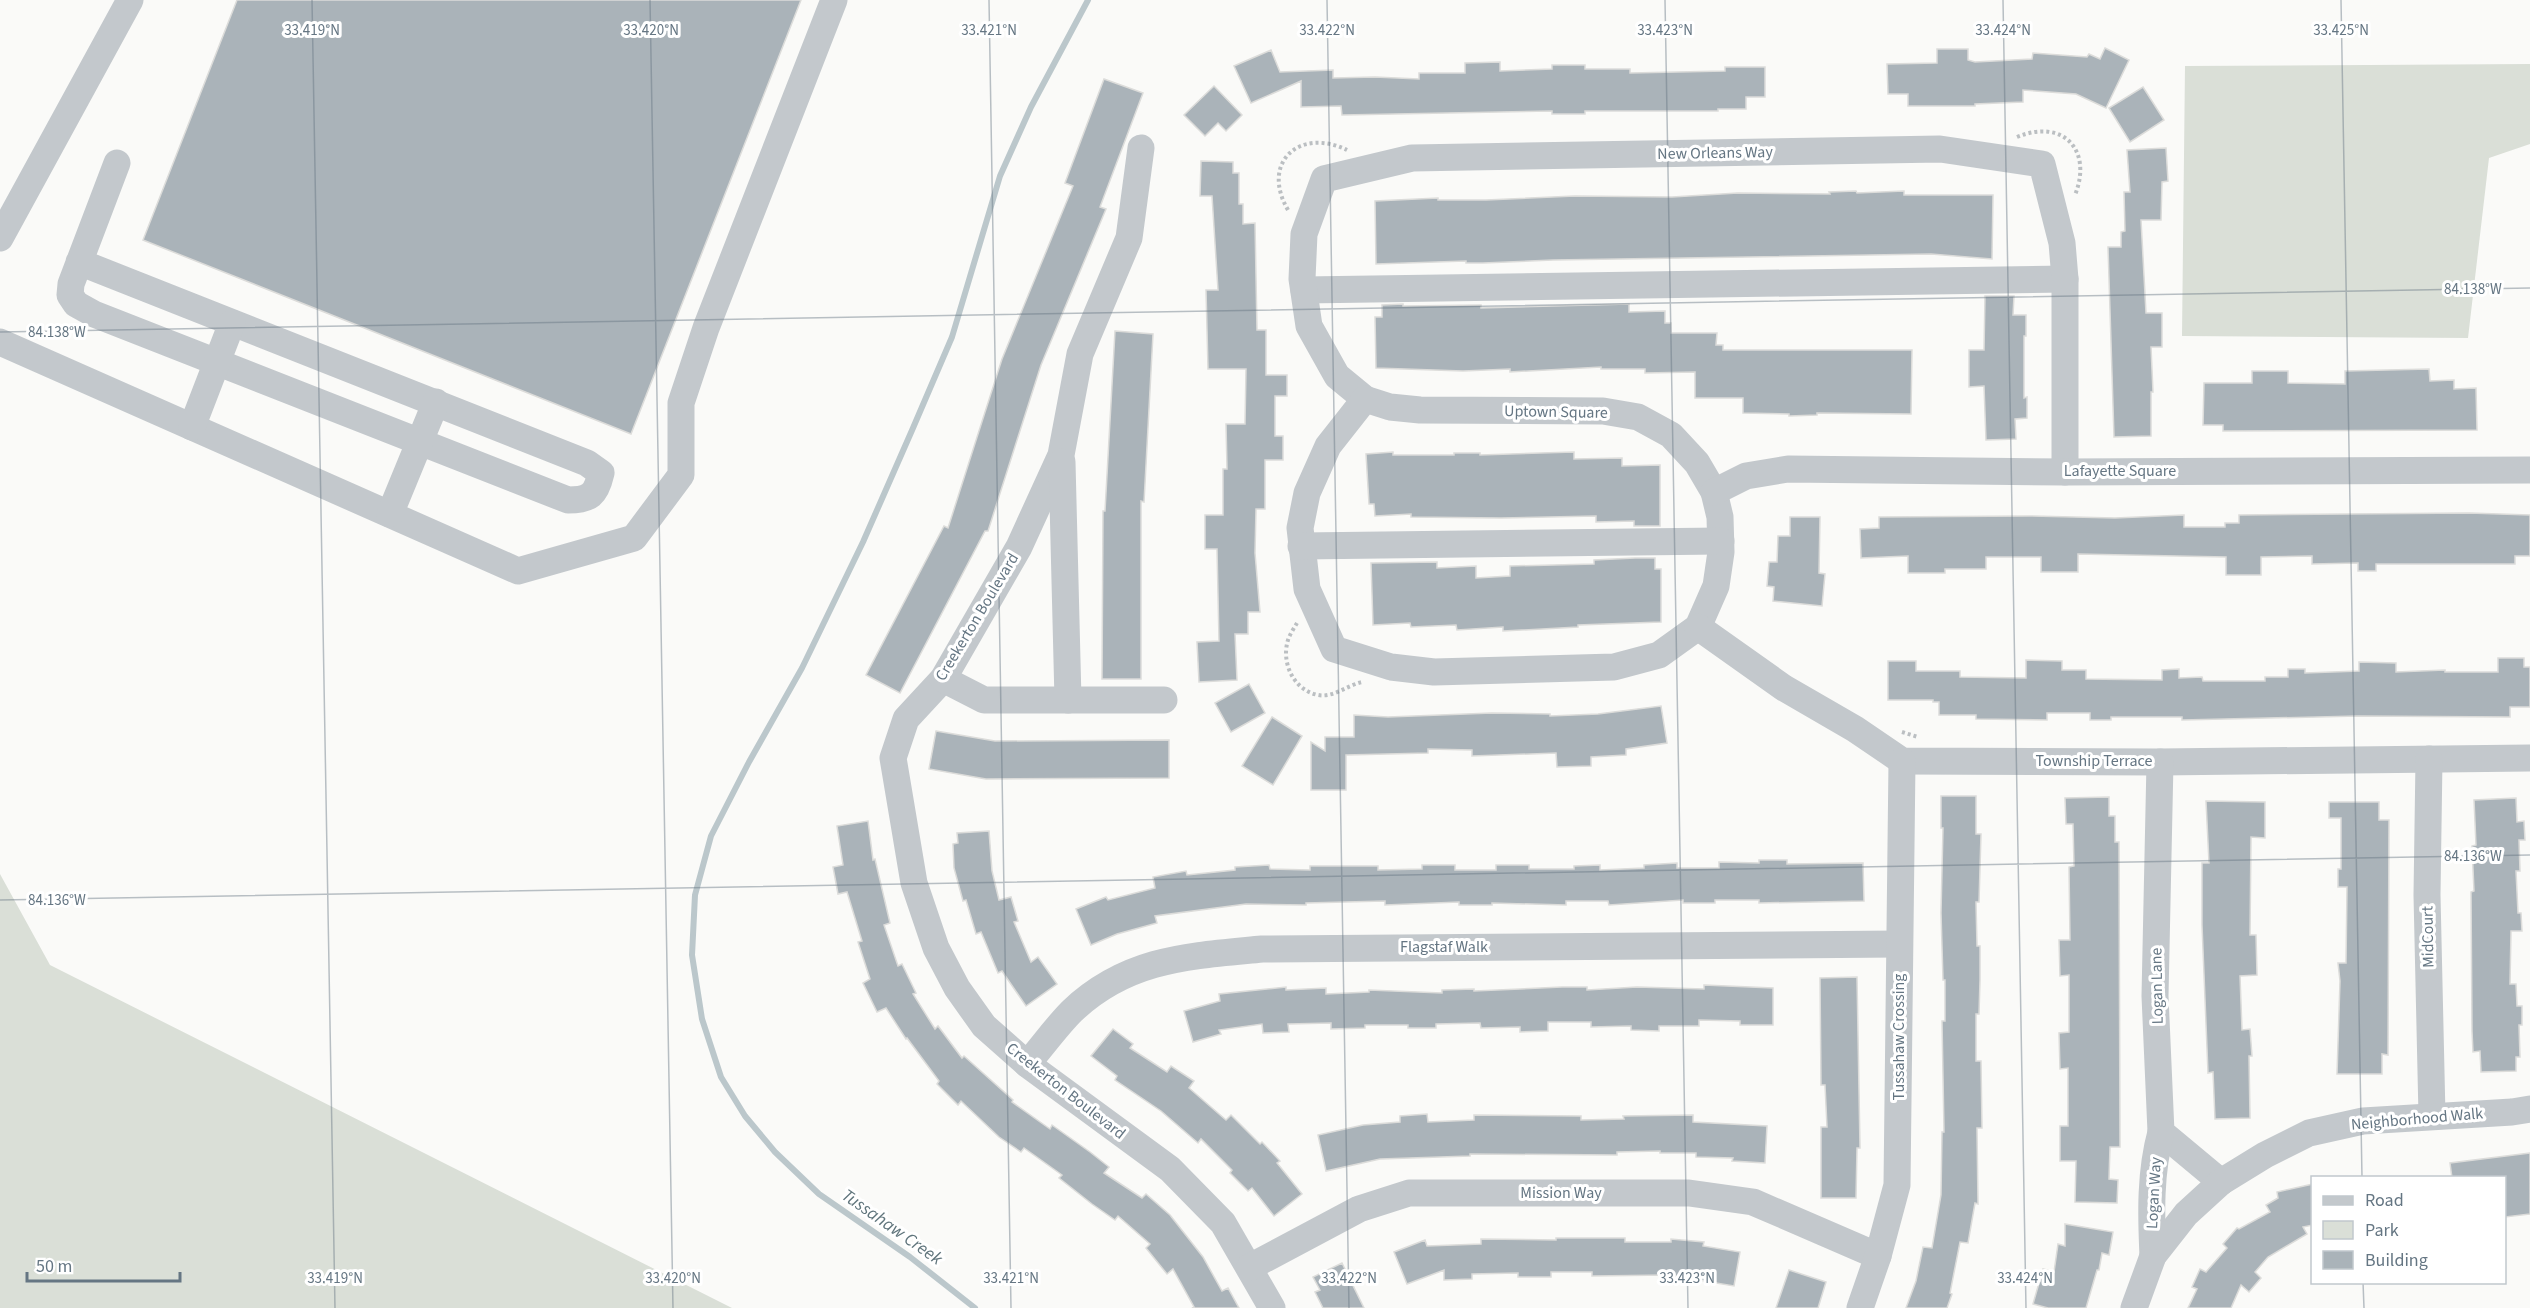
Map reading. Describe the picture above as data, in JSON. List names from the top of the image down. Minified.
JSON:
{"streets":{"street":["New Orleans Way","Uptown Square","Lafayette Square","Creekerton Boulevard","Township Terrace","MidCourt","Flagstaf Walk","Logan Lane","Tussahaw Crossing","Neighborhood Walk","Mission Way","Logan Way"]},"crossings":[["New Orleans Way","Uptown Square"],["New Orleans Way","Lafayette Square"],["Uptown Square","Lafayette Square"],["Creekerton Boulevard","Flagstaf Walk"],["Creekerton Boulevard","Mission Way"],["Township Terrace","MidCourt"],["Township Terrace","Logan Lane"],["Township Terrace","Tussahaw Crossing"],["MidCourt","Neighborhood Walk"],["Flagstaf Walk","Tussahaw Crossing"],["Logan Lane","Logan Way"],["Tussahaw Crossing","Mission Way"],["Neighborhood Walk","Logan Way"]],"water":["Tussahaw Creek"],"legend":["Road","Park","Building"],"scale_bar":"50 m","coordinates":["33.419°N","33.420°N","33.421°N","33.422°N","33.423°N","33.424°N","33.425°N","84.138°W","84.136°W"]}
